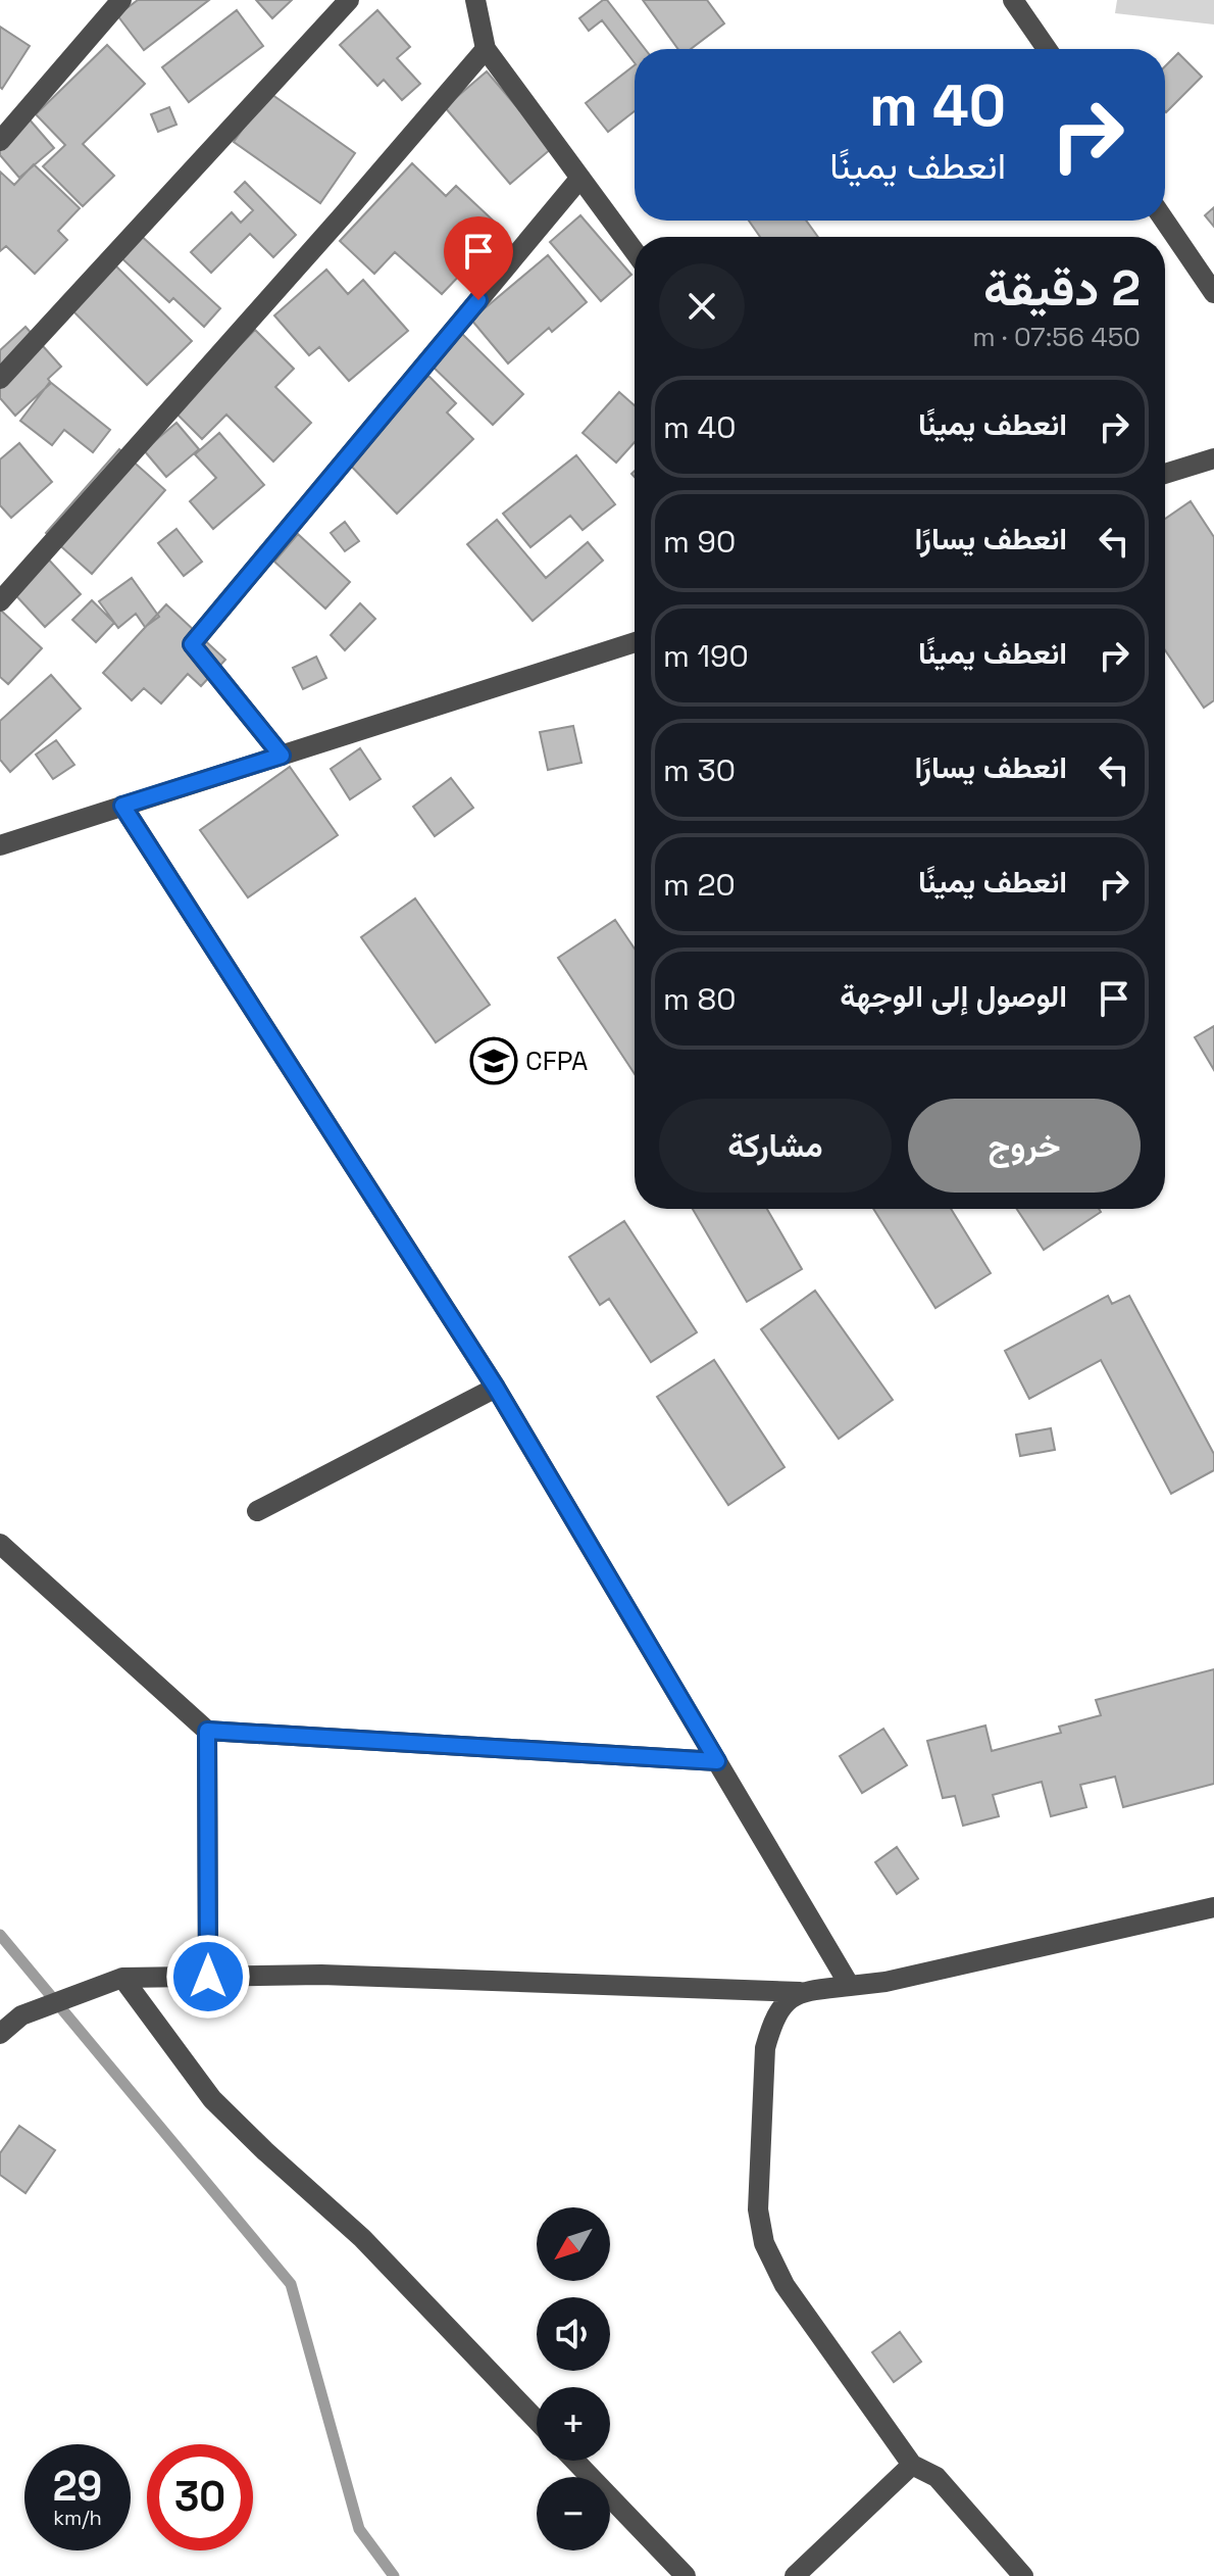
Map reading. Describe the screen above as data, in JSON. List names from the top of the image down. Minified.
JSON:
{"places":{"school or university":["CFPA"]},"north":"bottom left","page":{"turn":["40 m","انعطف يمينًا"],"heading":["2 دقيقة","450 m · 07:56"],"list":[{"name":"انعطف يمينًا","value":"40 m"},{"name":"انعطف يسارًا","value":"90 m"},{"name":"انعطف يمينًا","value":"190 m"},{"name":"انعطف يسارًا","value":"30 m"},{"name":"انعطف يمينًا","value":"20 m"},{"name":"الوصول إلى الوجهة","value":"80 m"}],"buttons":["خروج","مشاركة"],"map_buttons":["+","−"],"speed":"29 km/h","limit":"30"}}
